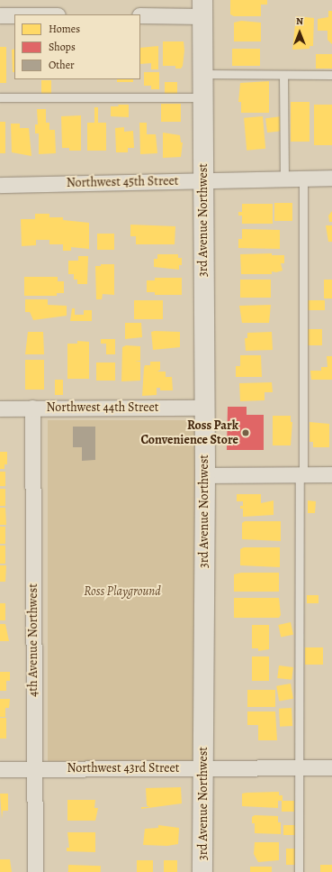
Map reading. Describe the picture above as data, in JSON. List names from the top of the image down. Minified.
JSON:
{"streets":{"street":["Northwest 45th Street","3rd Avenue Northwest","Northwest 44th Street","4th Avenue Northwest","Northwest 43rd Street"]},"crossings":[["Northwest 45th Street","3rd Avenue Northwest"],["3rd Avenue Northwest","Northwest 44th Street"],["3rd Avenue Northwest","Northwest 43rd Street"],["Northwest 44th Street","4th Avenue Northwest"],["4th Avenue Northwest","Northwest 43rd Street"]],"parks":["Ross Playground"],"places":["Ross Park Convenience Store"],"legend":["Homes","Shops","Other"],"north":"top"}
